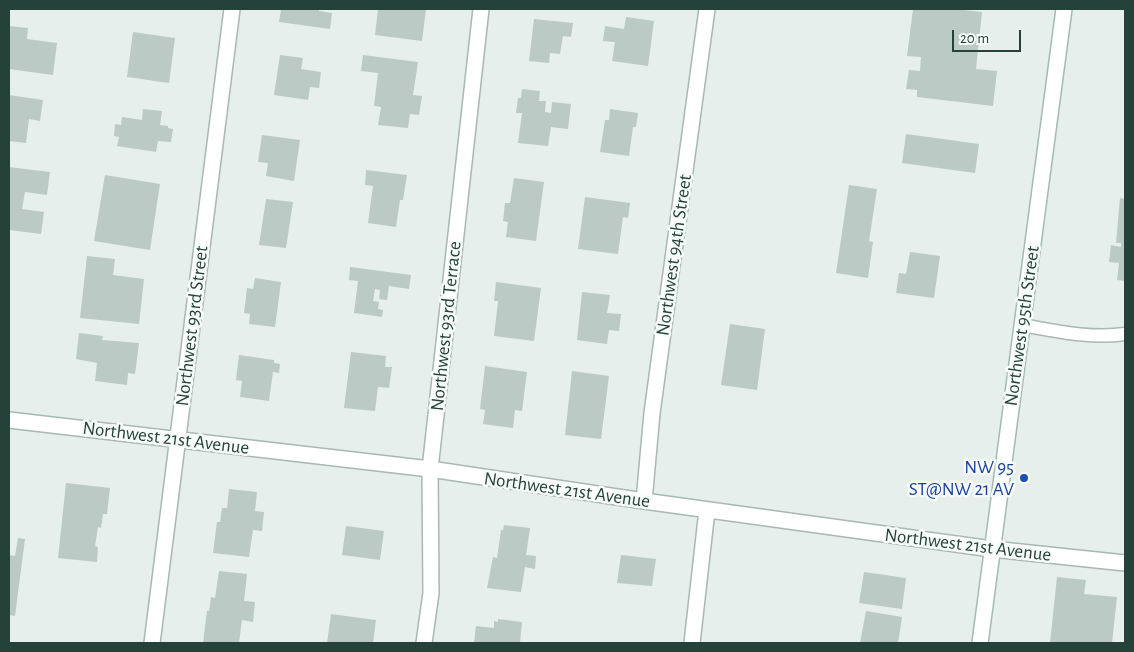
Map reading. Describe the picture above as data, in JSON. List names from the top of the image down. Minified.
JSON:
{"streets":{"street":["Northwest 94th Street","Northwest 93rd Street","Northwest 93rd Terrace","Northwest 95th Street","Northwest 21st Avenue"]},"crossings":[["Northwest 94th Street","Northwest 21st Avenue"],["Northwest 93rd Street","Northwest 21st Avenue"],["Northwest 93rd Terrace","Northwest 21st Avenue"],["Northwest 95th Street","Northwest 21st Avenue"]],"places":["NW 95 ST@NW 21 AV"],"scale_bar":"20 m"}
